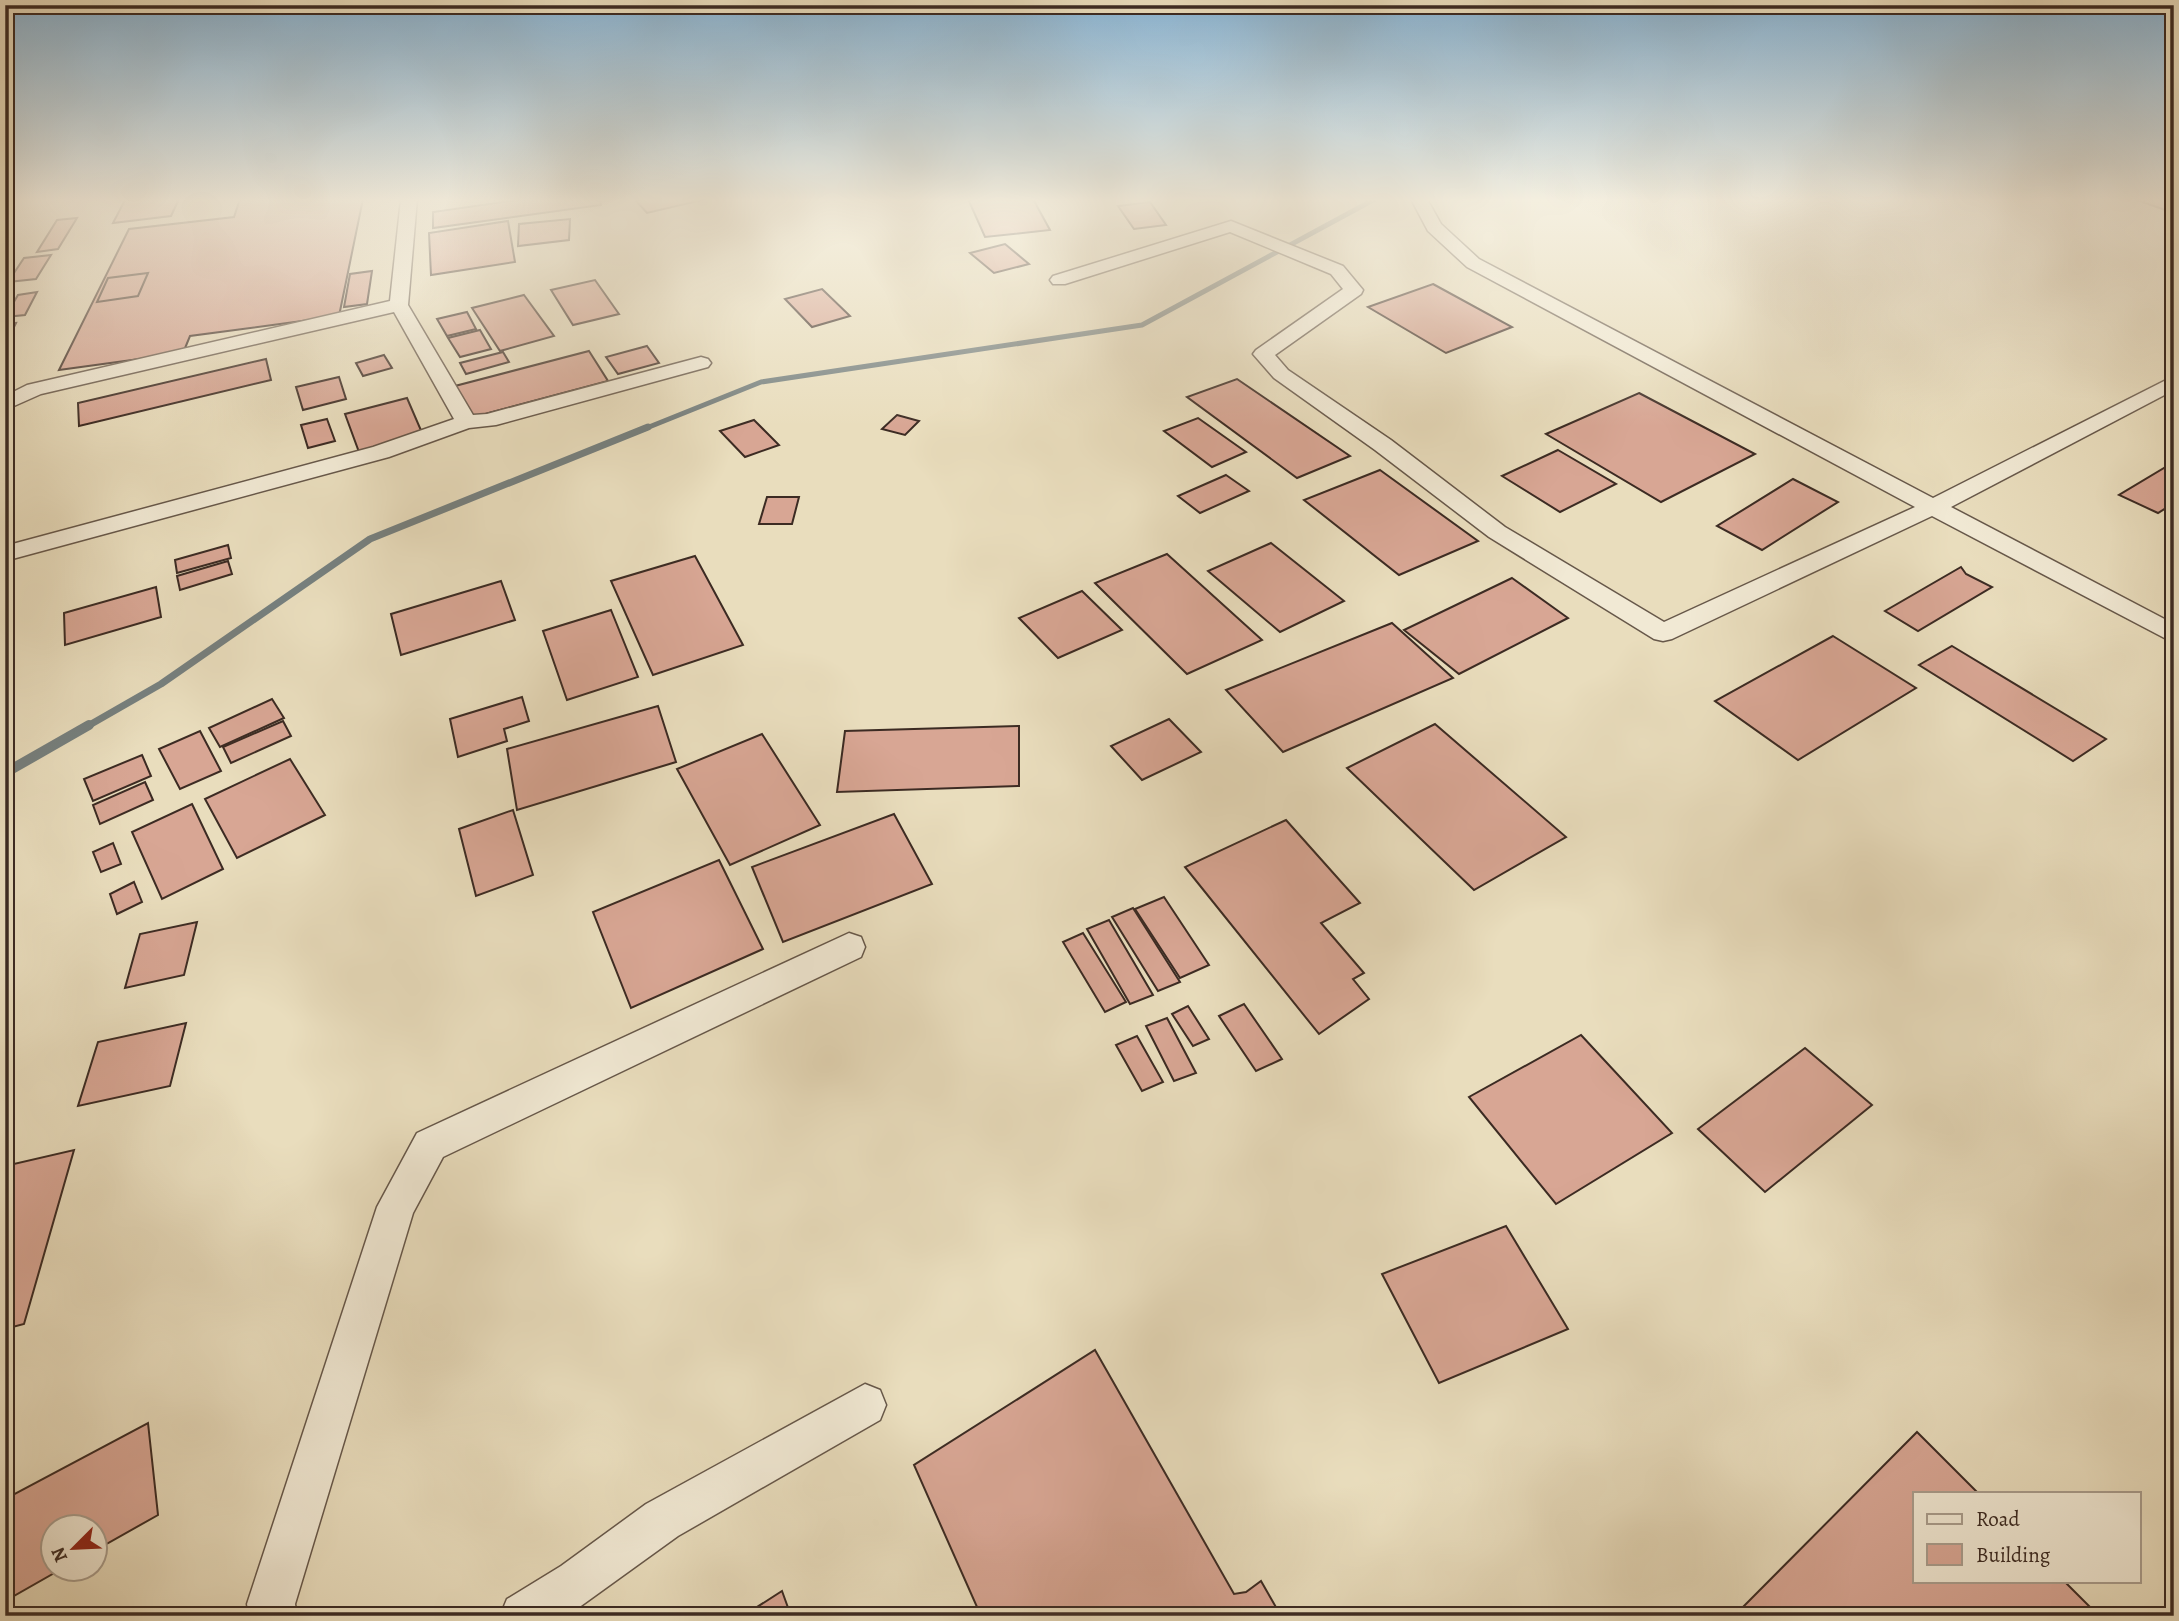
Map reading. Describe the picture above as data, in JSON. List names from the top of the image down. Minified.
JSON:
{"legend":["Road","Building"],"north":"bottom left"}
